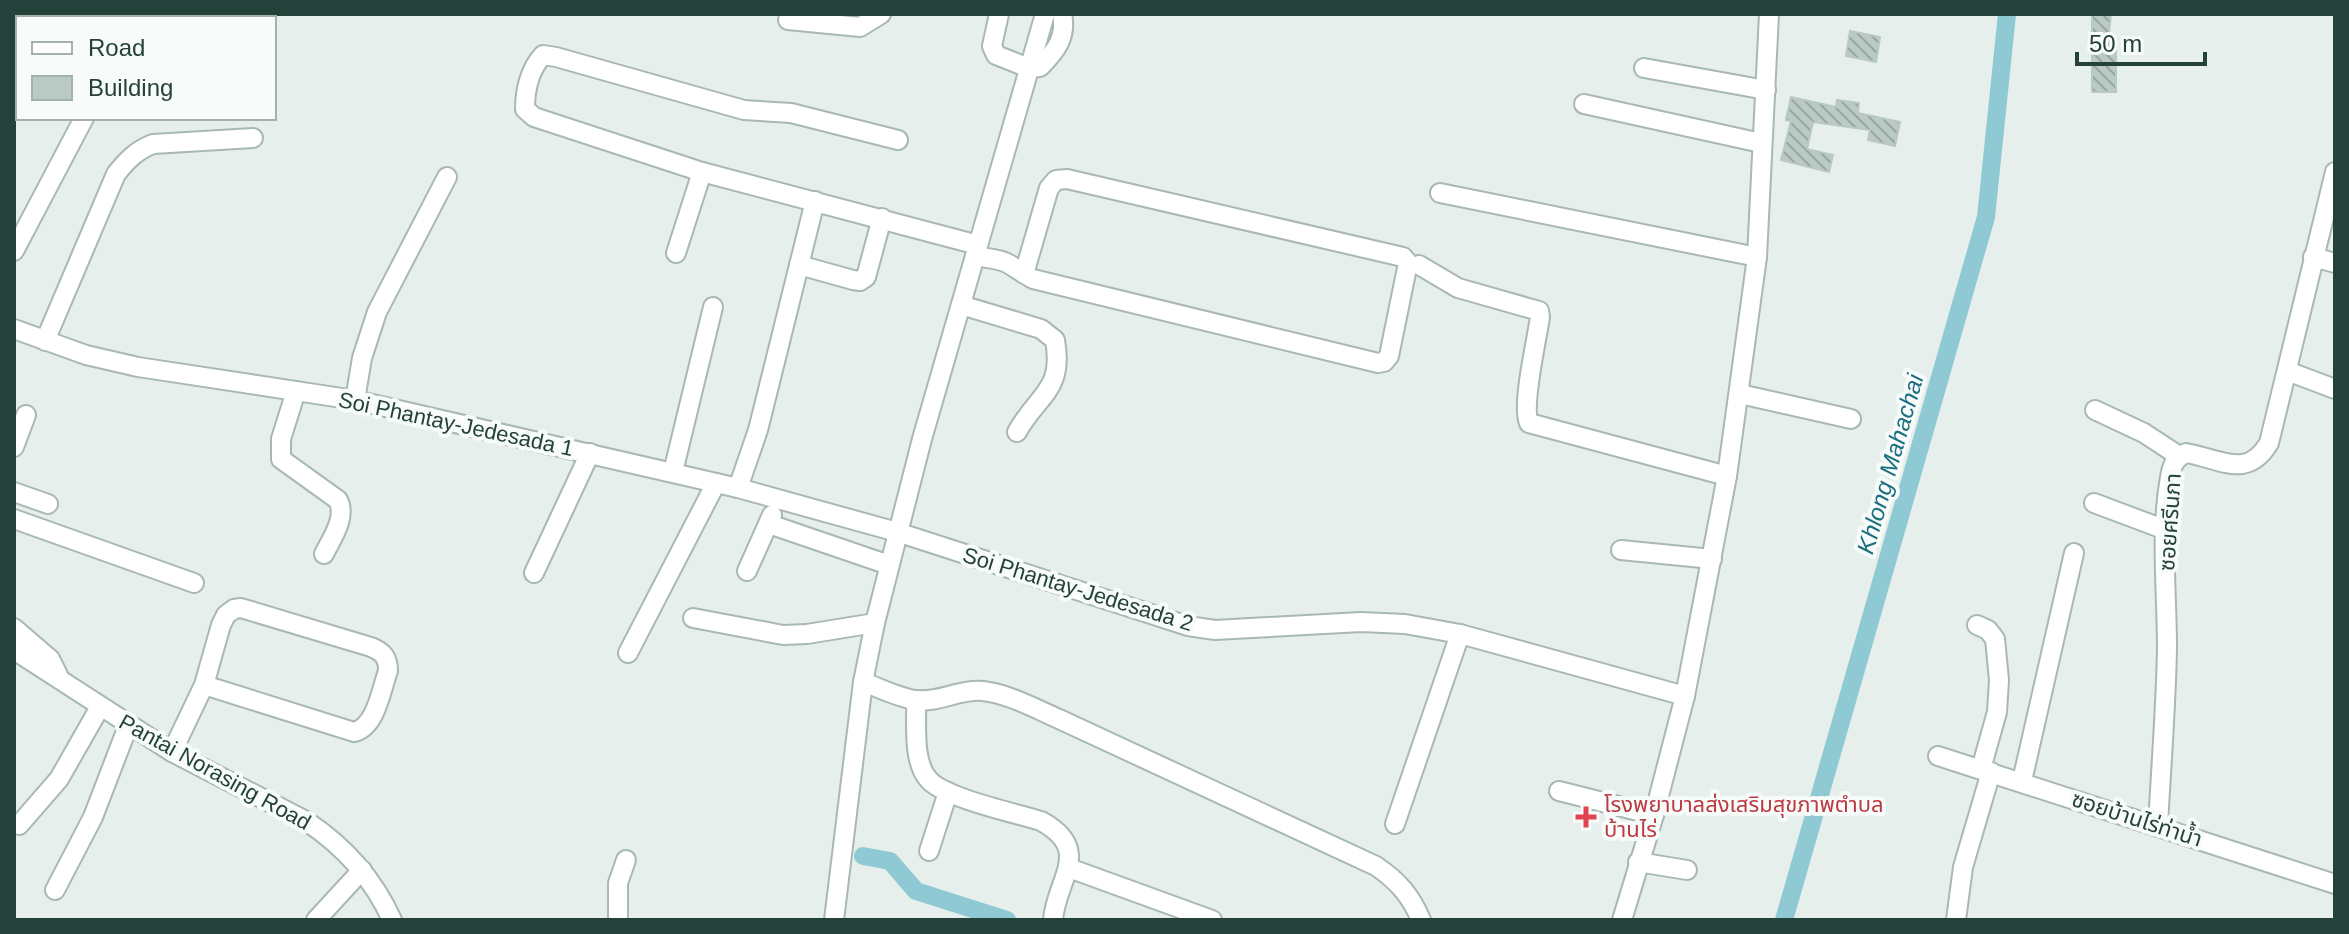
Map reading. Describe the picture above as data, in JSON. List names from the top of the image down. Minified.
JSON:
{"streets":{"street":["Soi Phantay-Jedesada 1","ซอยศรีนภา","Soi Phantay-Jedesada 2","Pantai Norasing Road","ซอยบ้านไร่ท่าน้ำ"]},"crossings":[["Soi Phantay-Jedesada 1","Soi Phantay-Jedesada 2"],["ซอยศรีนภา","ซอยบ้านไร่ท่าน้ำ"]],"water":["Khlong Mahachai"],"places":{"health":["โรงพยาบาลส่งเสริมสุขภาพตำบล บ้านไร่"]},"legend":["Road","Building"],"scale_bar":"50 m"}
